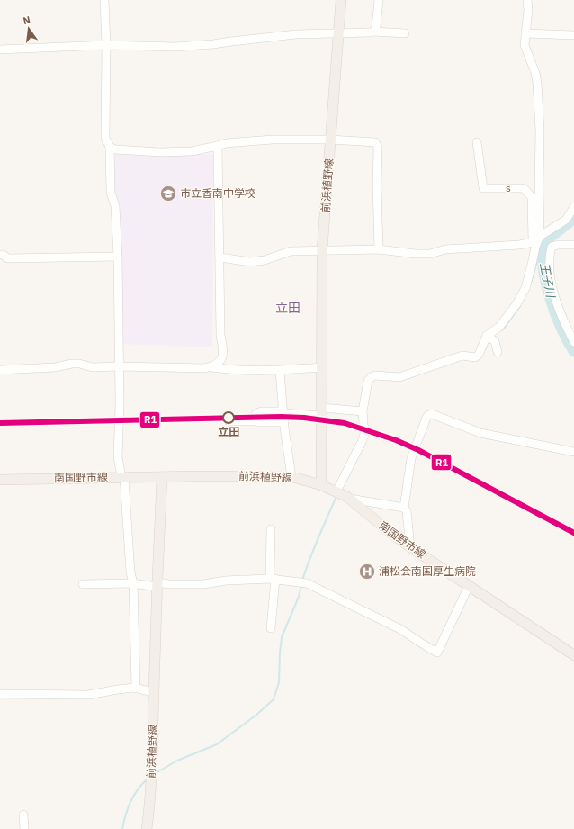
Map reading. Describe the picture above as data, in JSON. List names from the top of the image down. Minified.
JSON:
{"streets":{"main road":["前浜植野線","南国野市線"],"street":["s"]},"crossings":[["前浜植野線","南国野市線"]],"districts":["立田"],"water":["王子川"],"places":{"school or university":["市立香南中学校"],"other":["立田"],"hospital":["浦松会南国厚生病院"]},"lines":["transit line R1"],"north":"top"}
